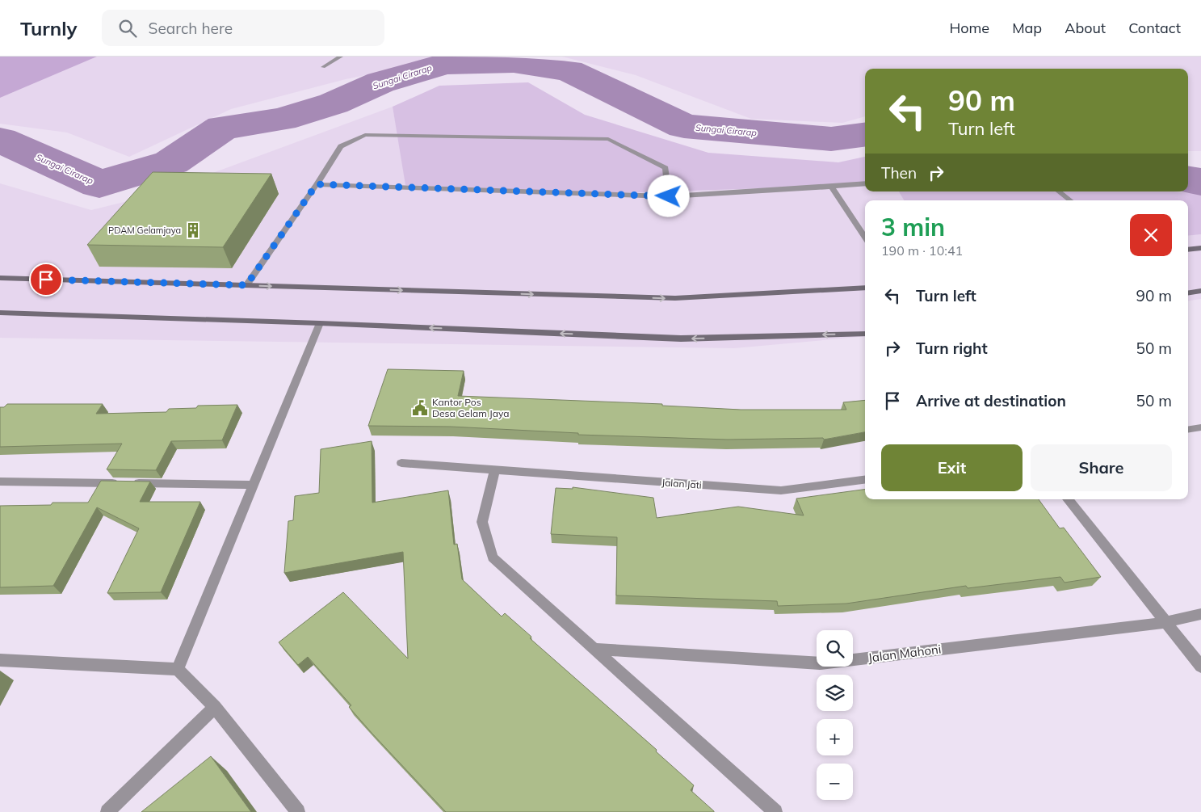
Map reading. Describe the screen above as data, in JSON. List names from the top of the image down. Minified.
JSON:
{"streets":{"street":["Jalan Jati","Jalan Mahoni"]},"water":["Sungai Cirarap"],"places":{"building":["PDAM Gelamjaya"],"public building":["Kantor Pos Desa Gelam Jaya"]},"page":{"header":"Turnly","search":"Search here","nav":["Home","Map","About","Contact"],"turn":["90 m","Turn left"],"then":"Then","heading":["3 min","190 m · 10:41"],"list":[{"name":"Turn left","value":"90 m"},{"name":"Turn right","value":"50 m"},{"name":"Arrive at destination","value":"50 m"}],"buttons":["Exit","Share"],"map_buttons":["+","−"]}}
